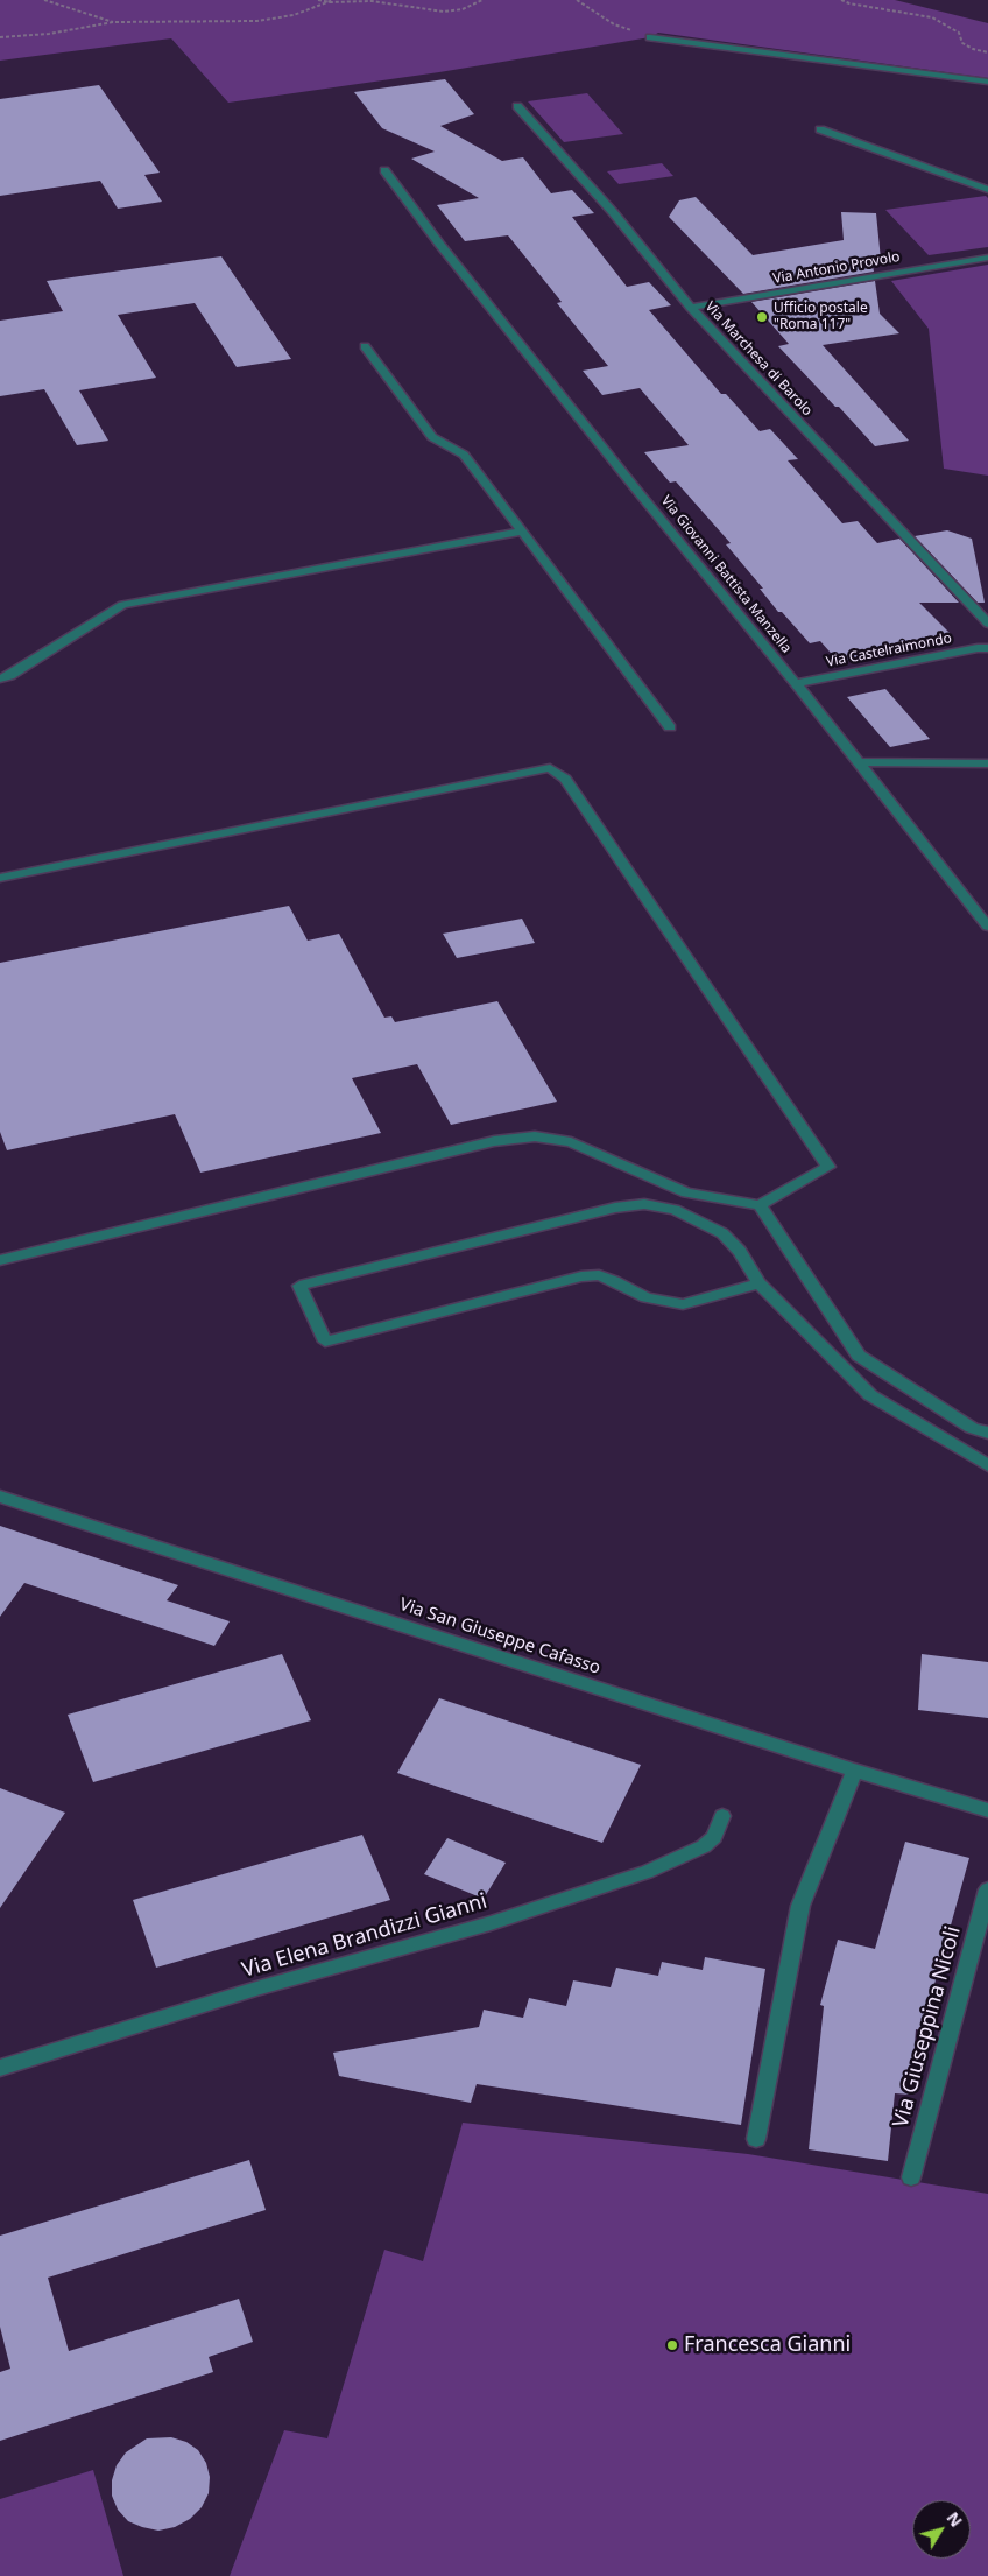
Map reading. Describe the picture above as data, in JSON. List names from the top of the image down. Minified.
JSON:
{"streets":{"street":["Via Antonio Provolo","Via Marchesa di Barolo","Via Giovanni Battista Manzella","Via Castelraimondo","Via San Giuseppe Cafasso","Via Elena Brandizzi Gianni","Via Giuseppina Nicoli"]},"crossings":[["Via Antonio Provolo","Via Marchesa di Barolo"],["Via Giovanni Battista Manzella","Via Castelraimondo"]],"places":["Ufficio postale \"Roma 117\"","Francesca Gianni"],"north":"top right"}
